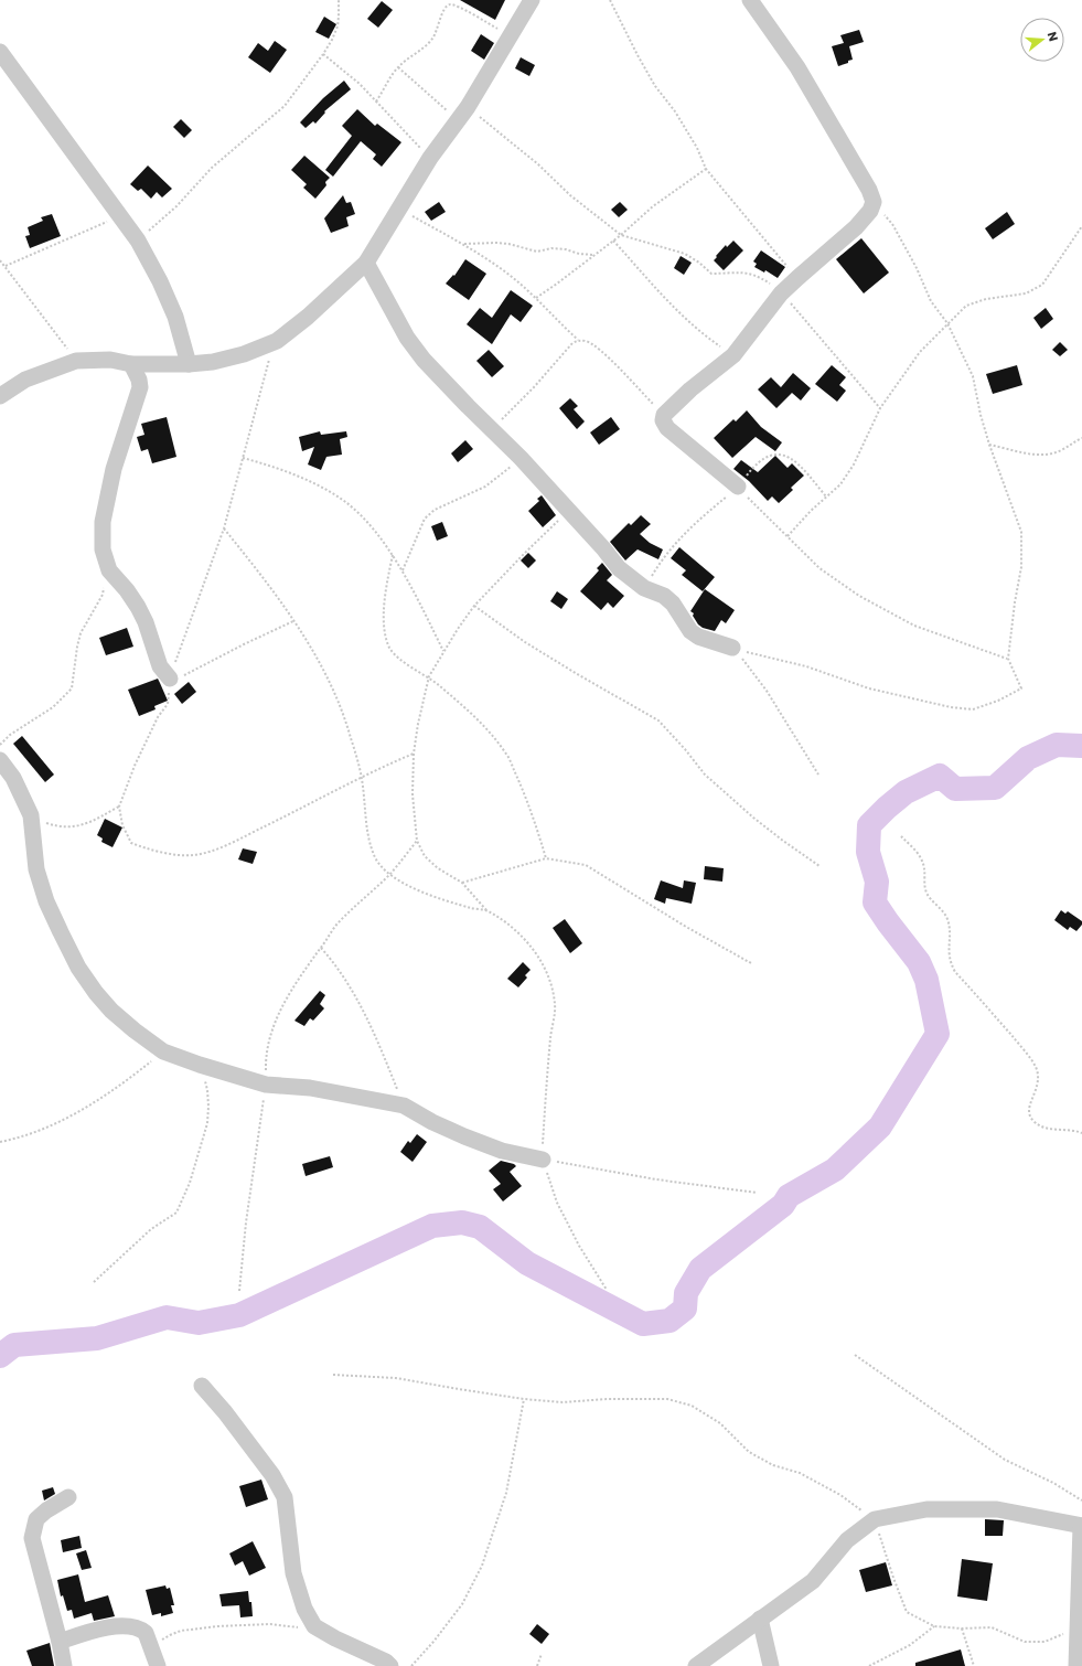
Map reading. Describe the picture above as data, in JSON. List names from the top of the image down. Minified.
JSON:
{"north":"right"}
